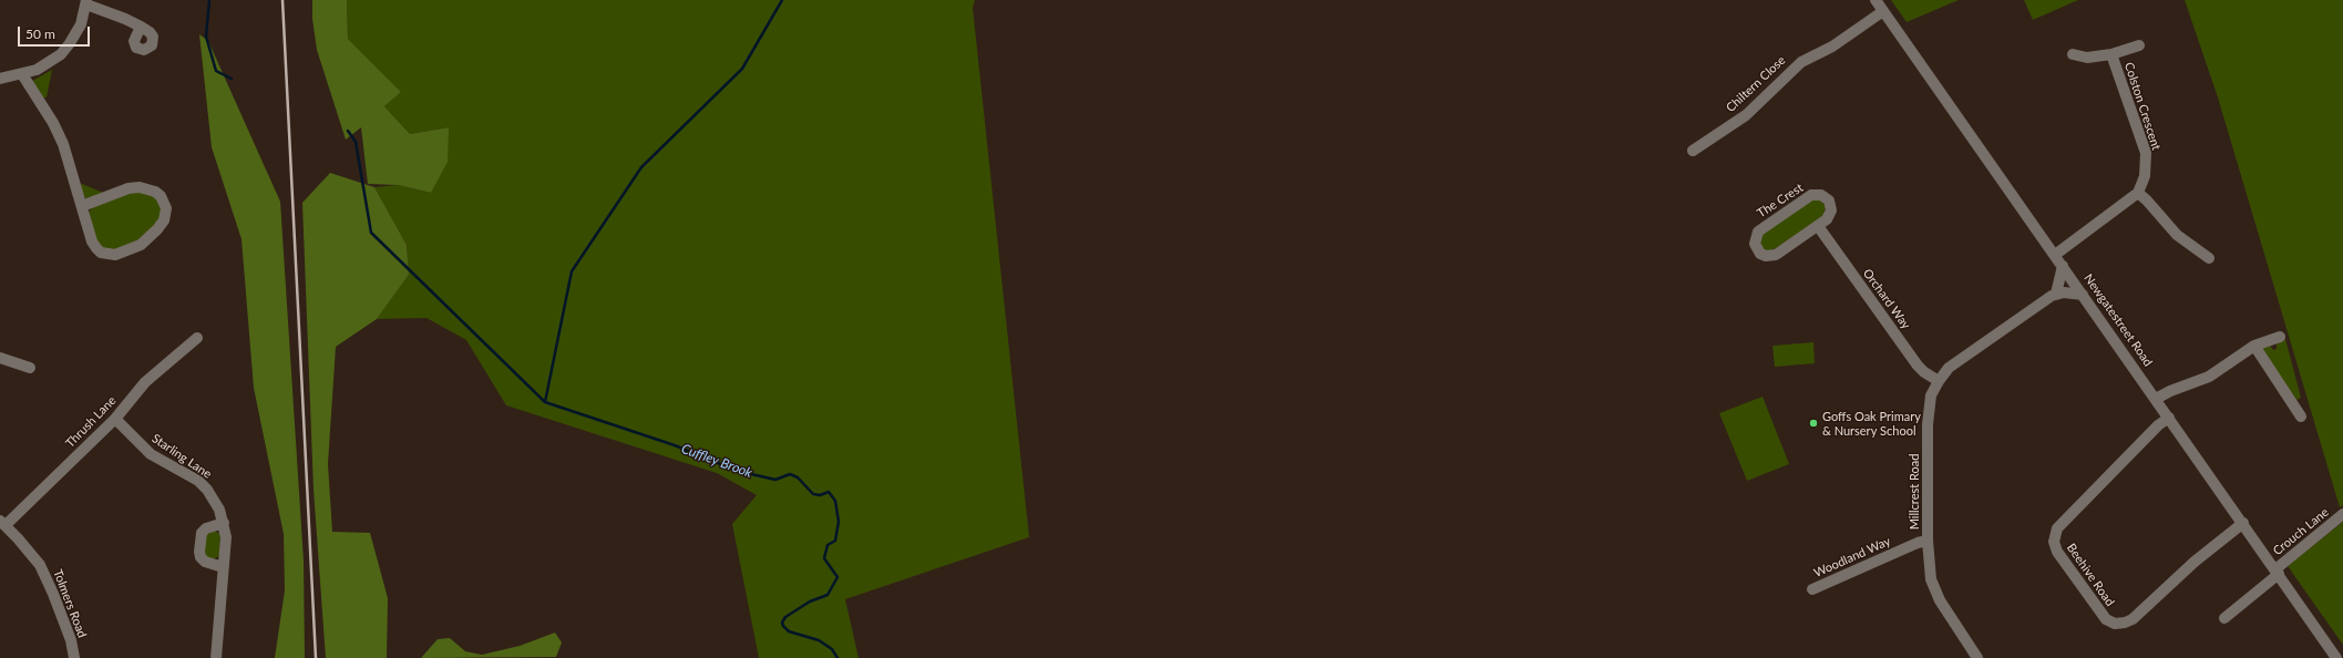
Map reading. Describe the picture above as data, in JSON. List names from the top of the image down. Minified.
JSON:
{"streets":{"street":["Chiltern Close","Colston Crescent","The Crest","Orchard Way","Newgatestreet Road","Thrush Lane","Starling Lane","Millcrest Road","Crouch Lane","Woodland Way","Beehive Road","Tolmers Road"]},"crossings":[["Chiltern Close","Newgatestreet Road"],["The Crest","Orchard Way"],["Orchard Way","Millcrest Road"],["Newgatestreet Road","Crouch Lane"],["Newgatestreet Road","Beehive Road"],["Thrush Lane","Starling Lane"],["Thrush Lane","Tolmers Road"],["Millcrest Road","Woodland Way"]],"water":["Cuffley Brook"],"places":["Goffs Oak Primary & Nursery School"],"scale_bar":"50 m"}
